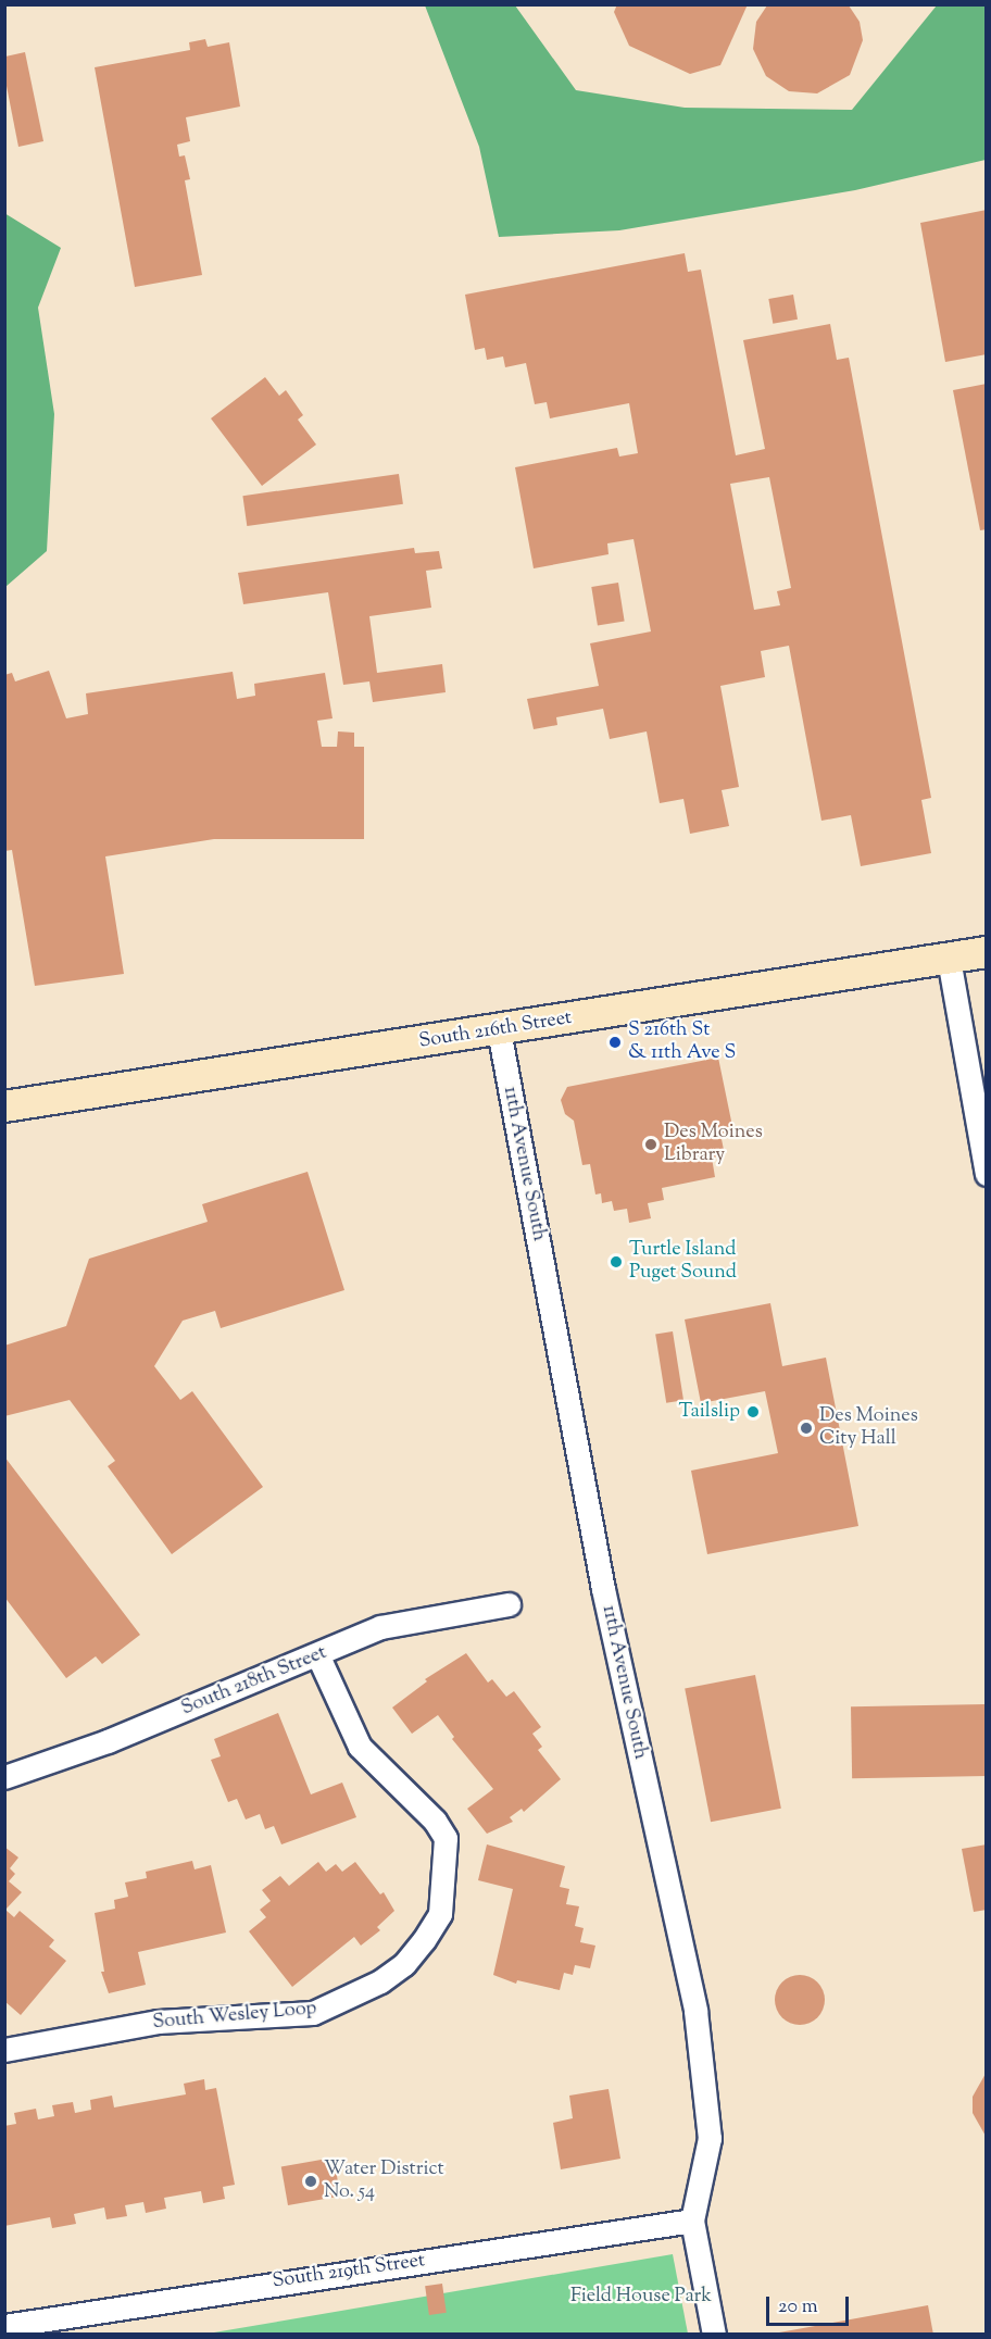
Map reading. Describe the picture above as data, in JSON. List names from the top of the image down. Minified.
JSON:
{"streets":{"main road":["South 216th Street"],"street":["11th Avenue South","South 218th Street","South Wesley Loop","South 219th Street"]},"crossings":[["South 216th Street","11th Avenue South"],["11th Avenue South","South 219th Street"],["South 218th Street","South Wesley Loop"]],"parks":["Field House Park"],"places":["S 216th St & 11th Ave S","Des Moines Library","Turtle Island Puget Sound","Tailslip","Des Moines City Hall","Water District No. 54"],"scale_bar":"20 m"}
